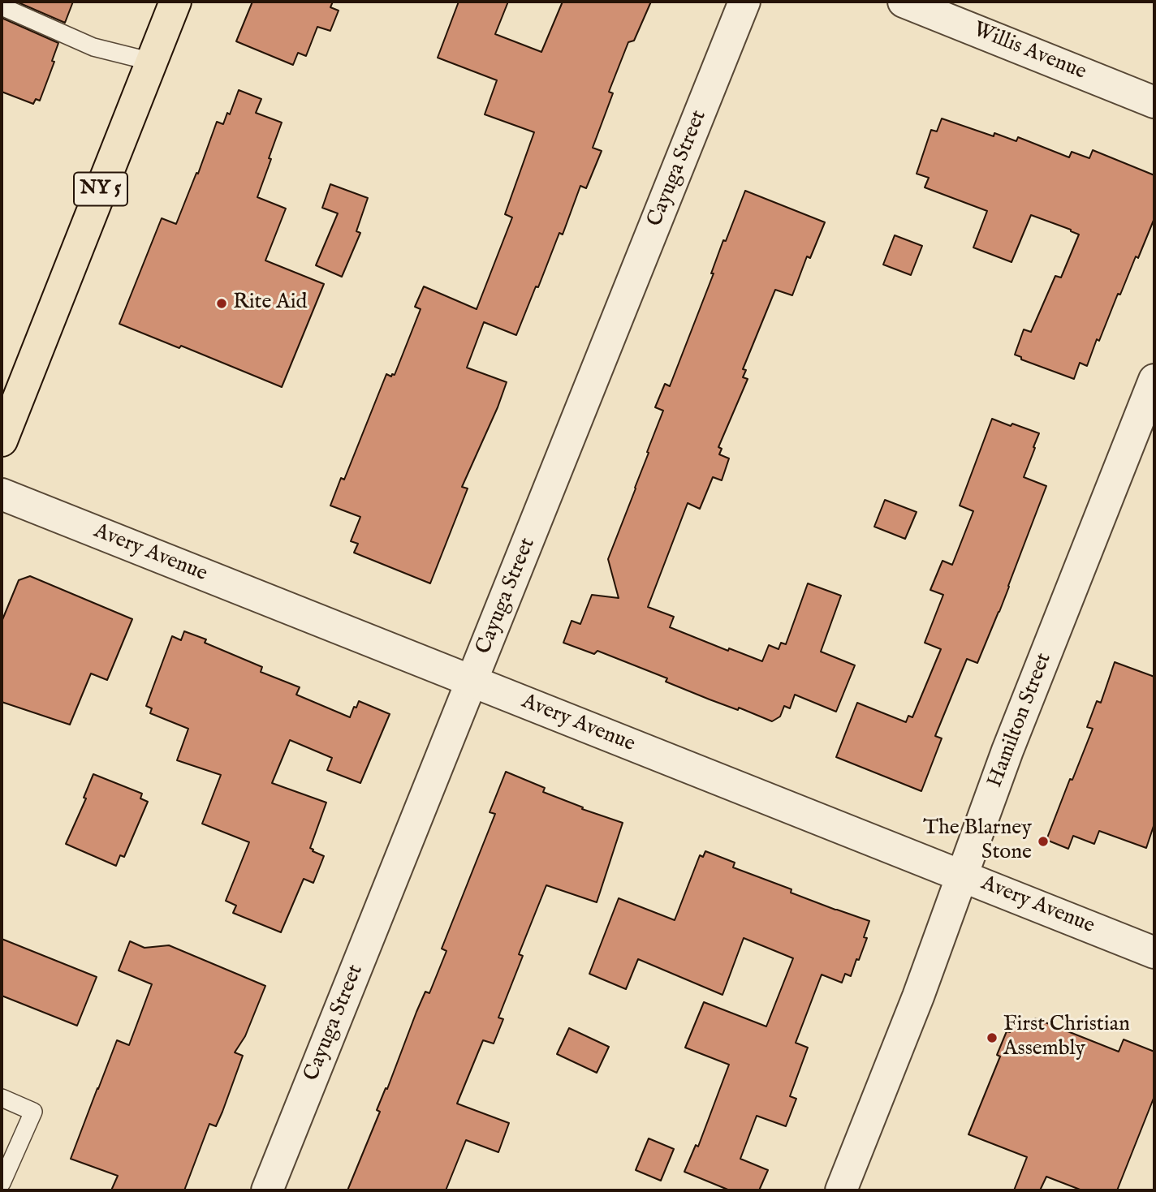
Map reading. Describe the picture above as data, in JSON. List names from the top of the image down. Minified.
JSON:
{"streets":{"main road":["NY 5"],"street":["Willis Avenue","Cayuga Street","Avery Avenue","Hamilton Street"]},"crossings":[["Cayuga Street","Avery Avenue"],["Avery Avenue","Hamilton Street"]],"places":["Rite Aid","The Blarney Stone","First Christian Assembly"]}
